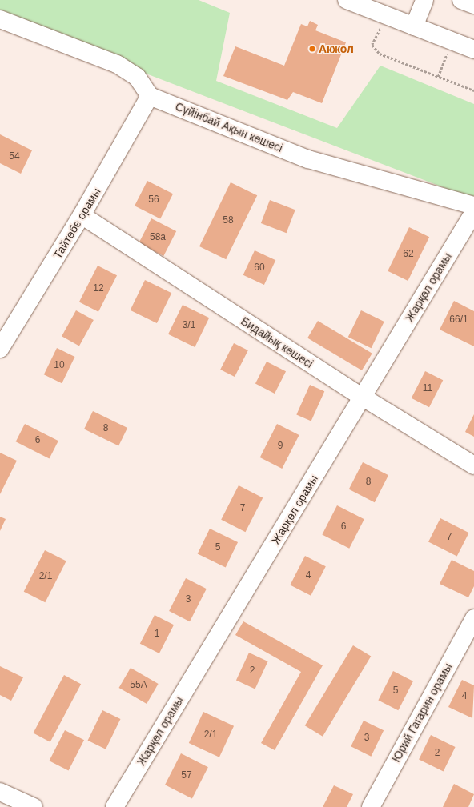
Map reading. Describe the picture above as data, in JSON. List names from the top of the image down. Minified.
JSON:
{"streets":{"street":["Сүйінбай Ақын көшесі","Тайтөбе орамы","Жарқөл орамы","Бидайық көшесі","Юрий Гагарин орамы"]},"crossings":[["Сүйінбай Ақын көшесі","Тайтөбе орамы"],["Тайтөбе орамы","Бидайық көшесі"],["Жарқөл орамы","Бидайық көшесі"]],"places":["Акжол"],"house_numbers":["54","56","58","58а","62","60","12","66/1","3/1","10","11","8","6","9","8","7","6","7","5","4","2/1","3","1","2","55А","5","4","2/1","3","2","57"]}
